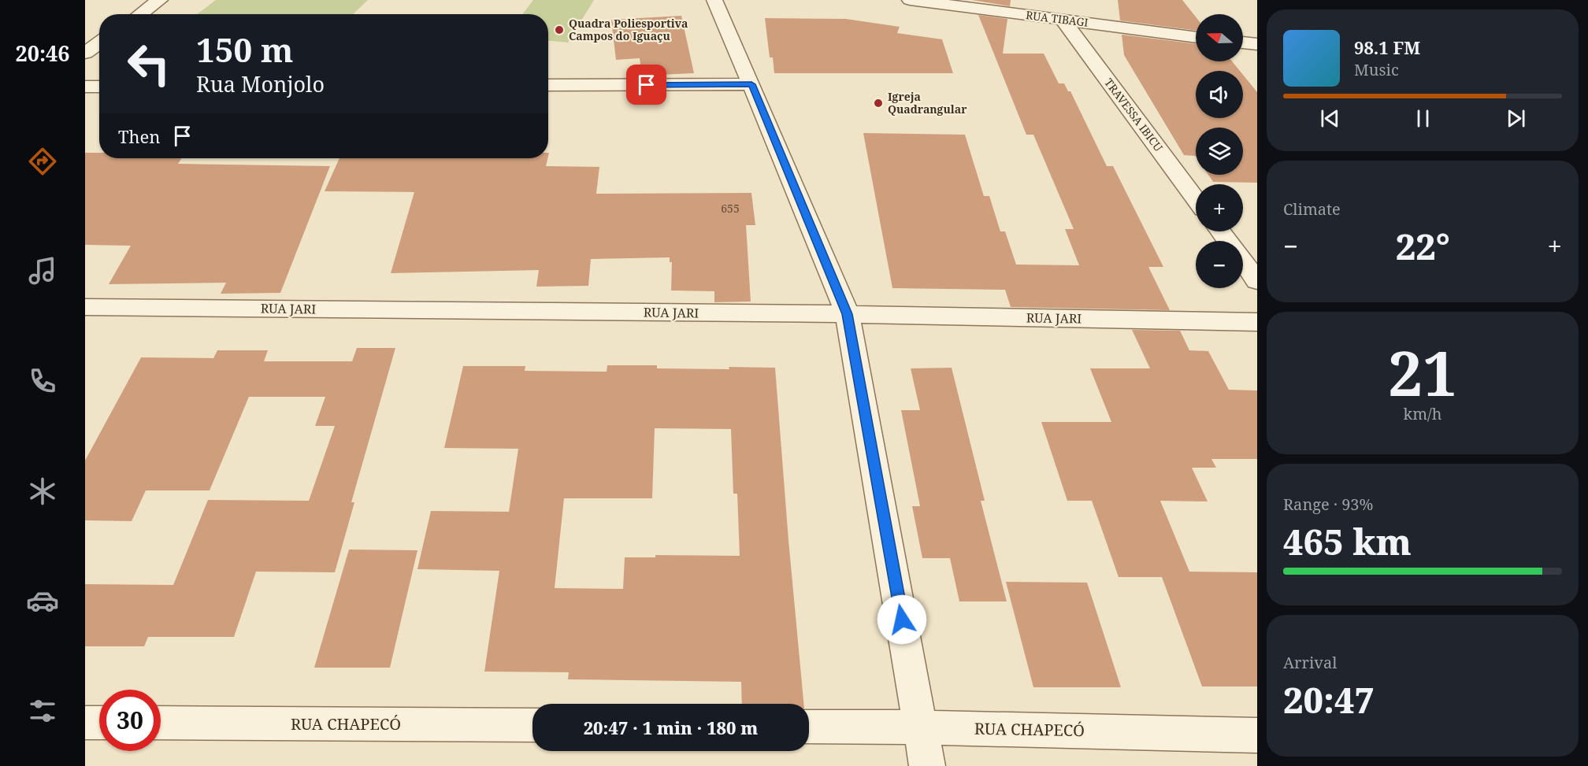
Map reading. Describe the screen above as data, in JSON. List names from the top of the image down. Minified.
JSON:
{"streets":{"street":["RUA TIBAGI","TRAVESSA IBICU","RUA JARI","RUA CHAPECÓ"]},"crossings":[["RUA TIBAGI","TRAVESSA IBICU"]],"places":["Quadra Poliesportiva Campos do Iguaçu","Igreja Quadrangular"],"house_numbers":["655"],"north":"left","page":{"tabs":"20:46","map_buttons":["+","−"],"turn":["150 m","Rua Monjolo"],"song":["98.1 FM","Music"],"then":"Then","tile":["Climate",["21","km/h"],["Range · 93%","465 km"],["Arrival","20:47"]],"heat":["−","22°","+"],"limit":"30","trip":"20:47 · 1 min · 180 m"}}
